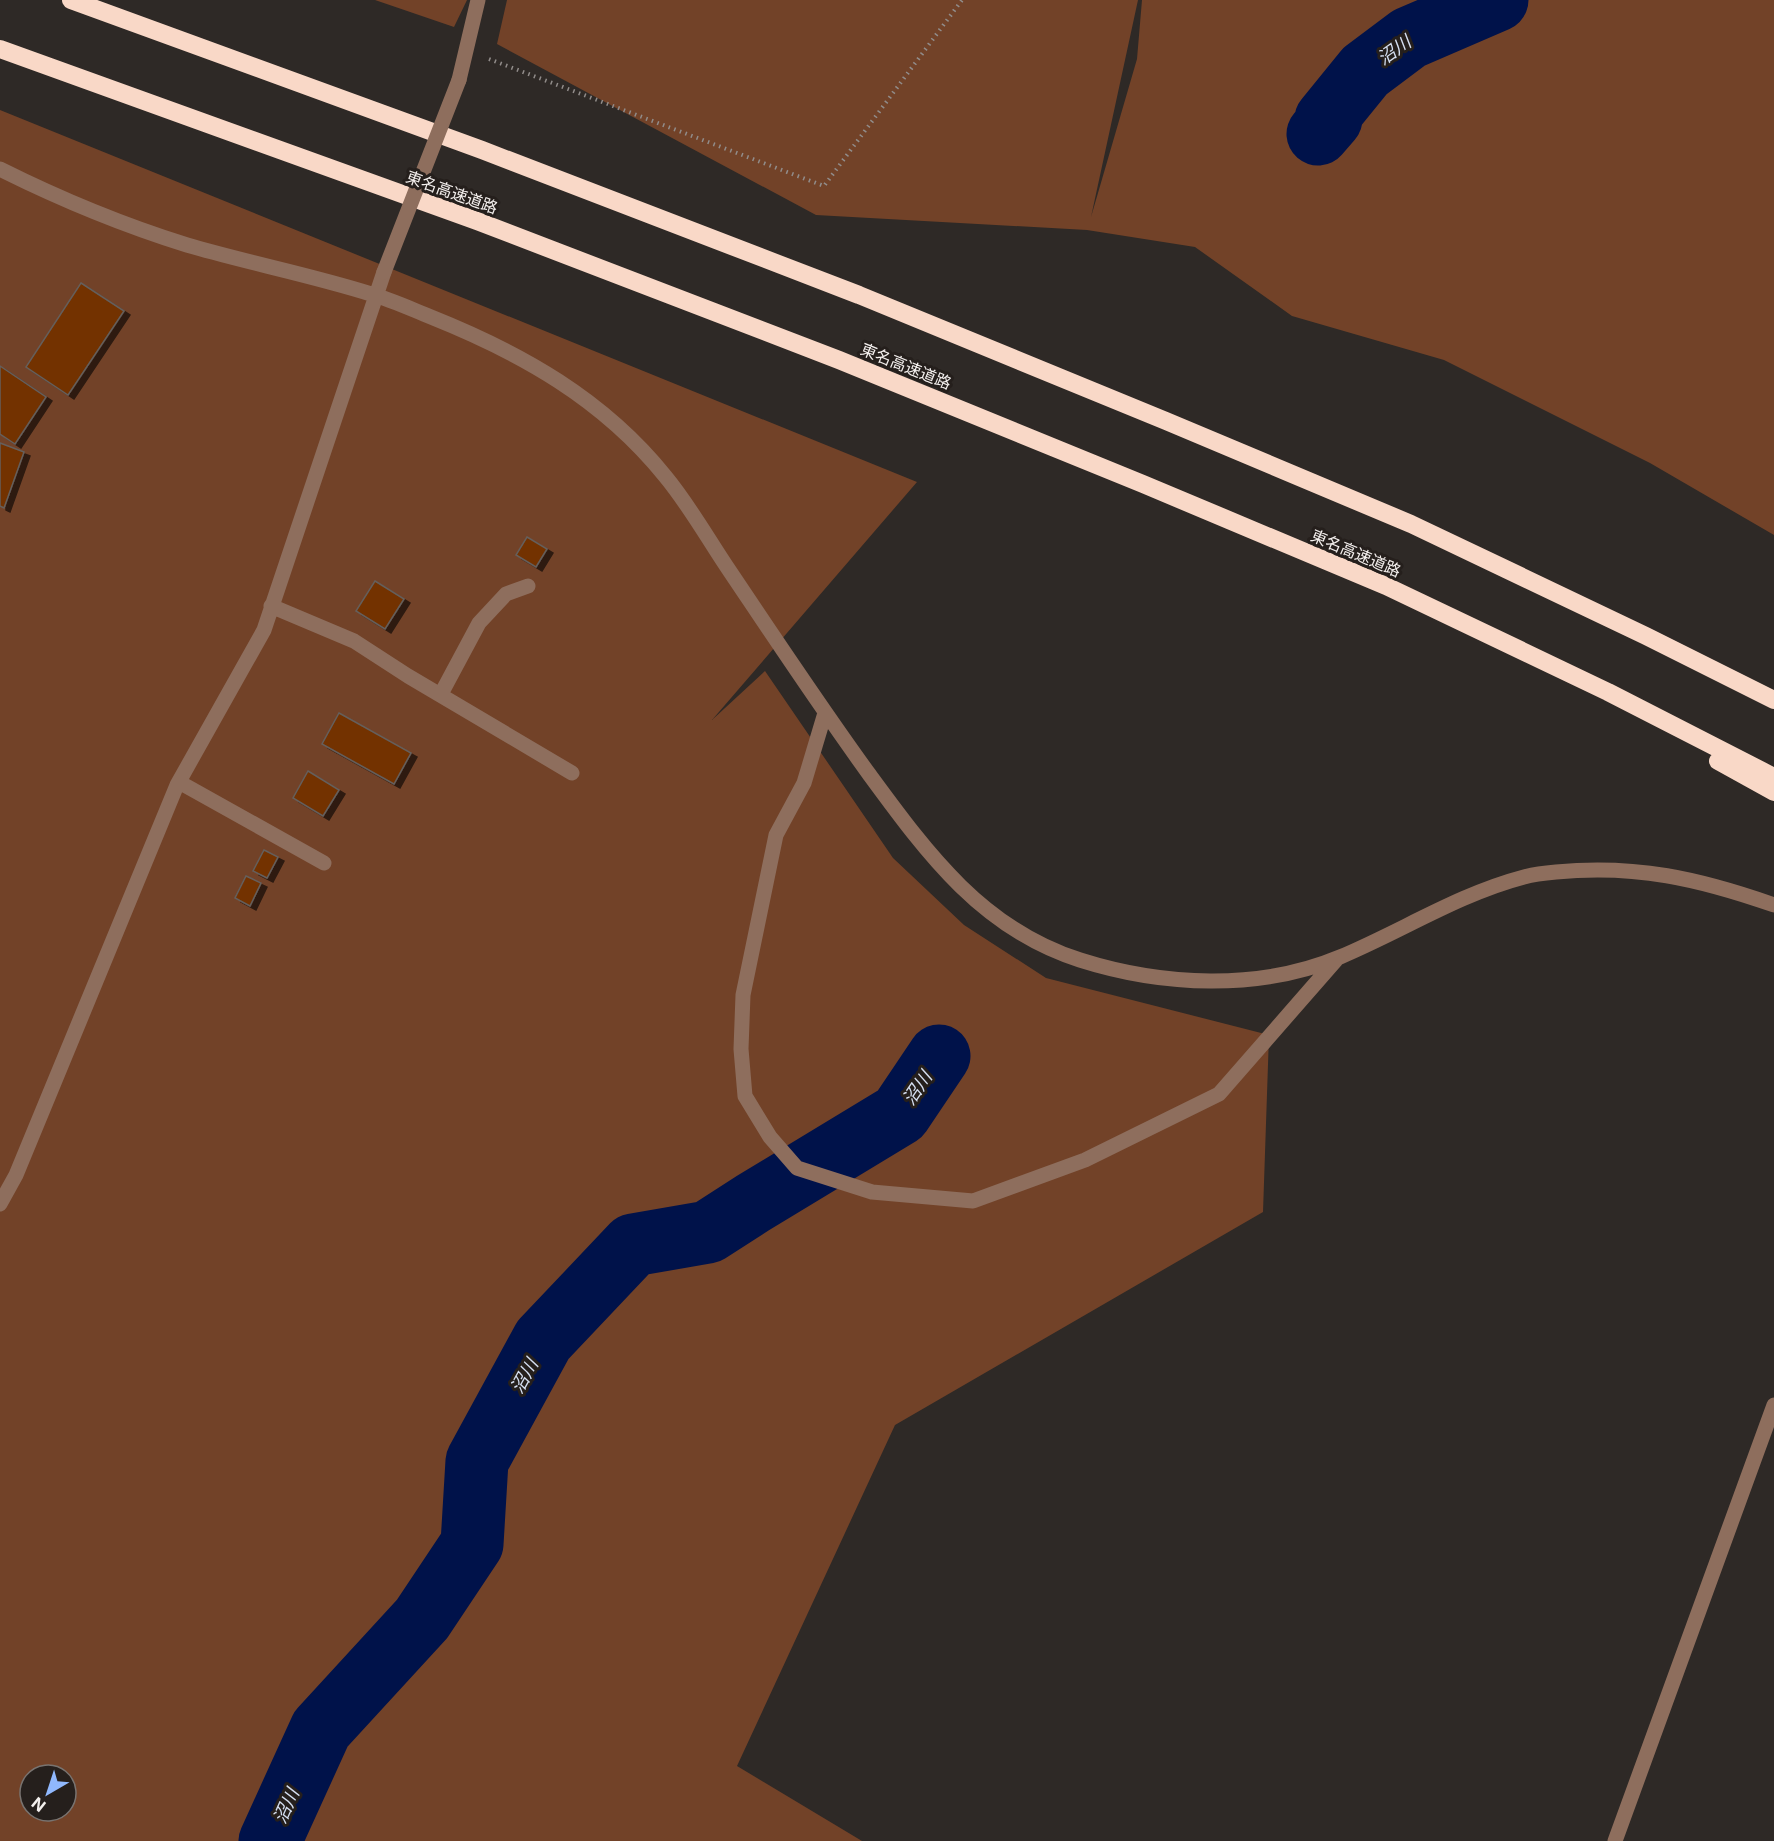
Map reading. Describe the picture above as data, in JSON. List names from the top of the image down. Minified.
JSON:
{"streets":{"highway":["東名高速道路"]},"water":["沼川"],"north":"bottom left"}
